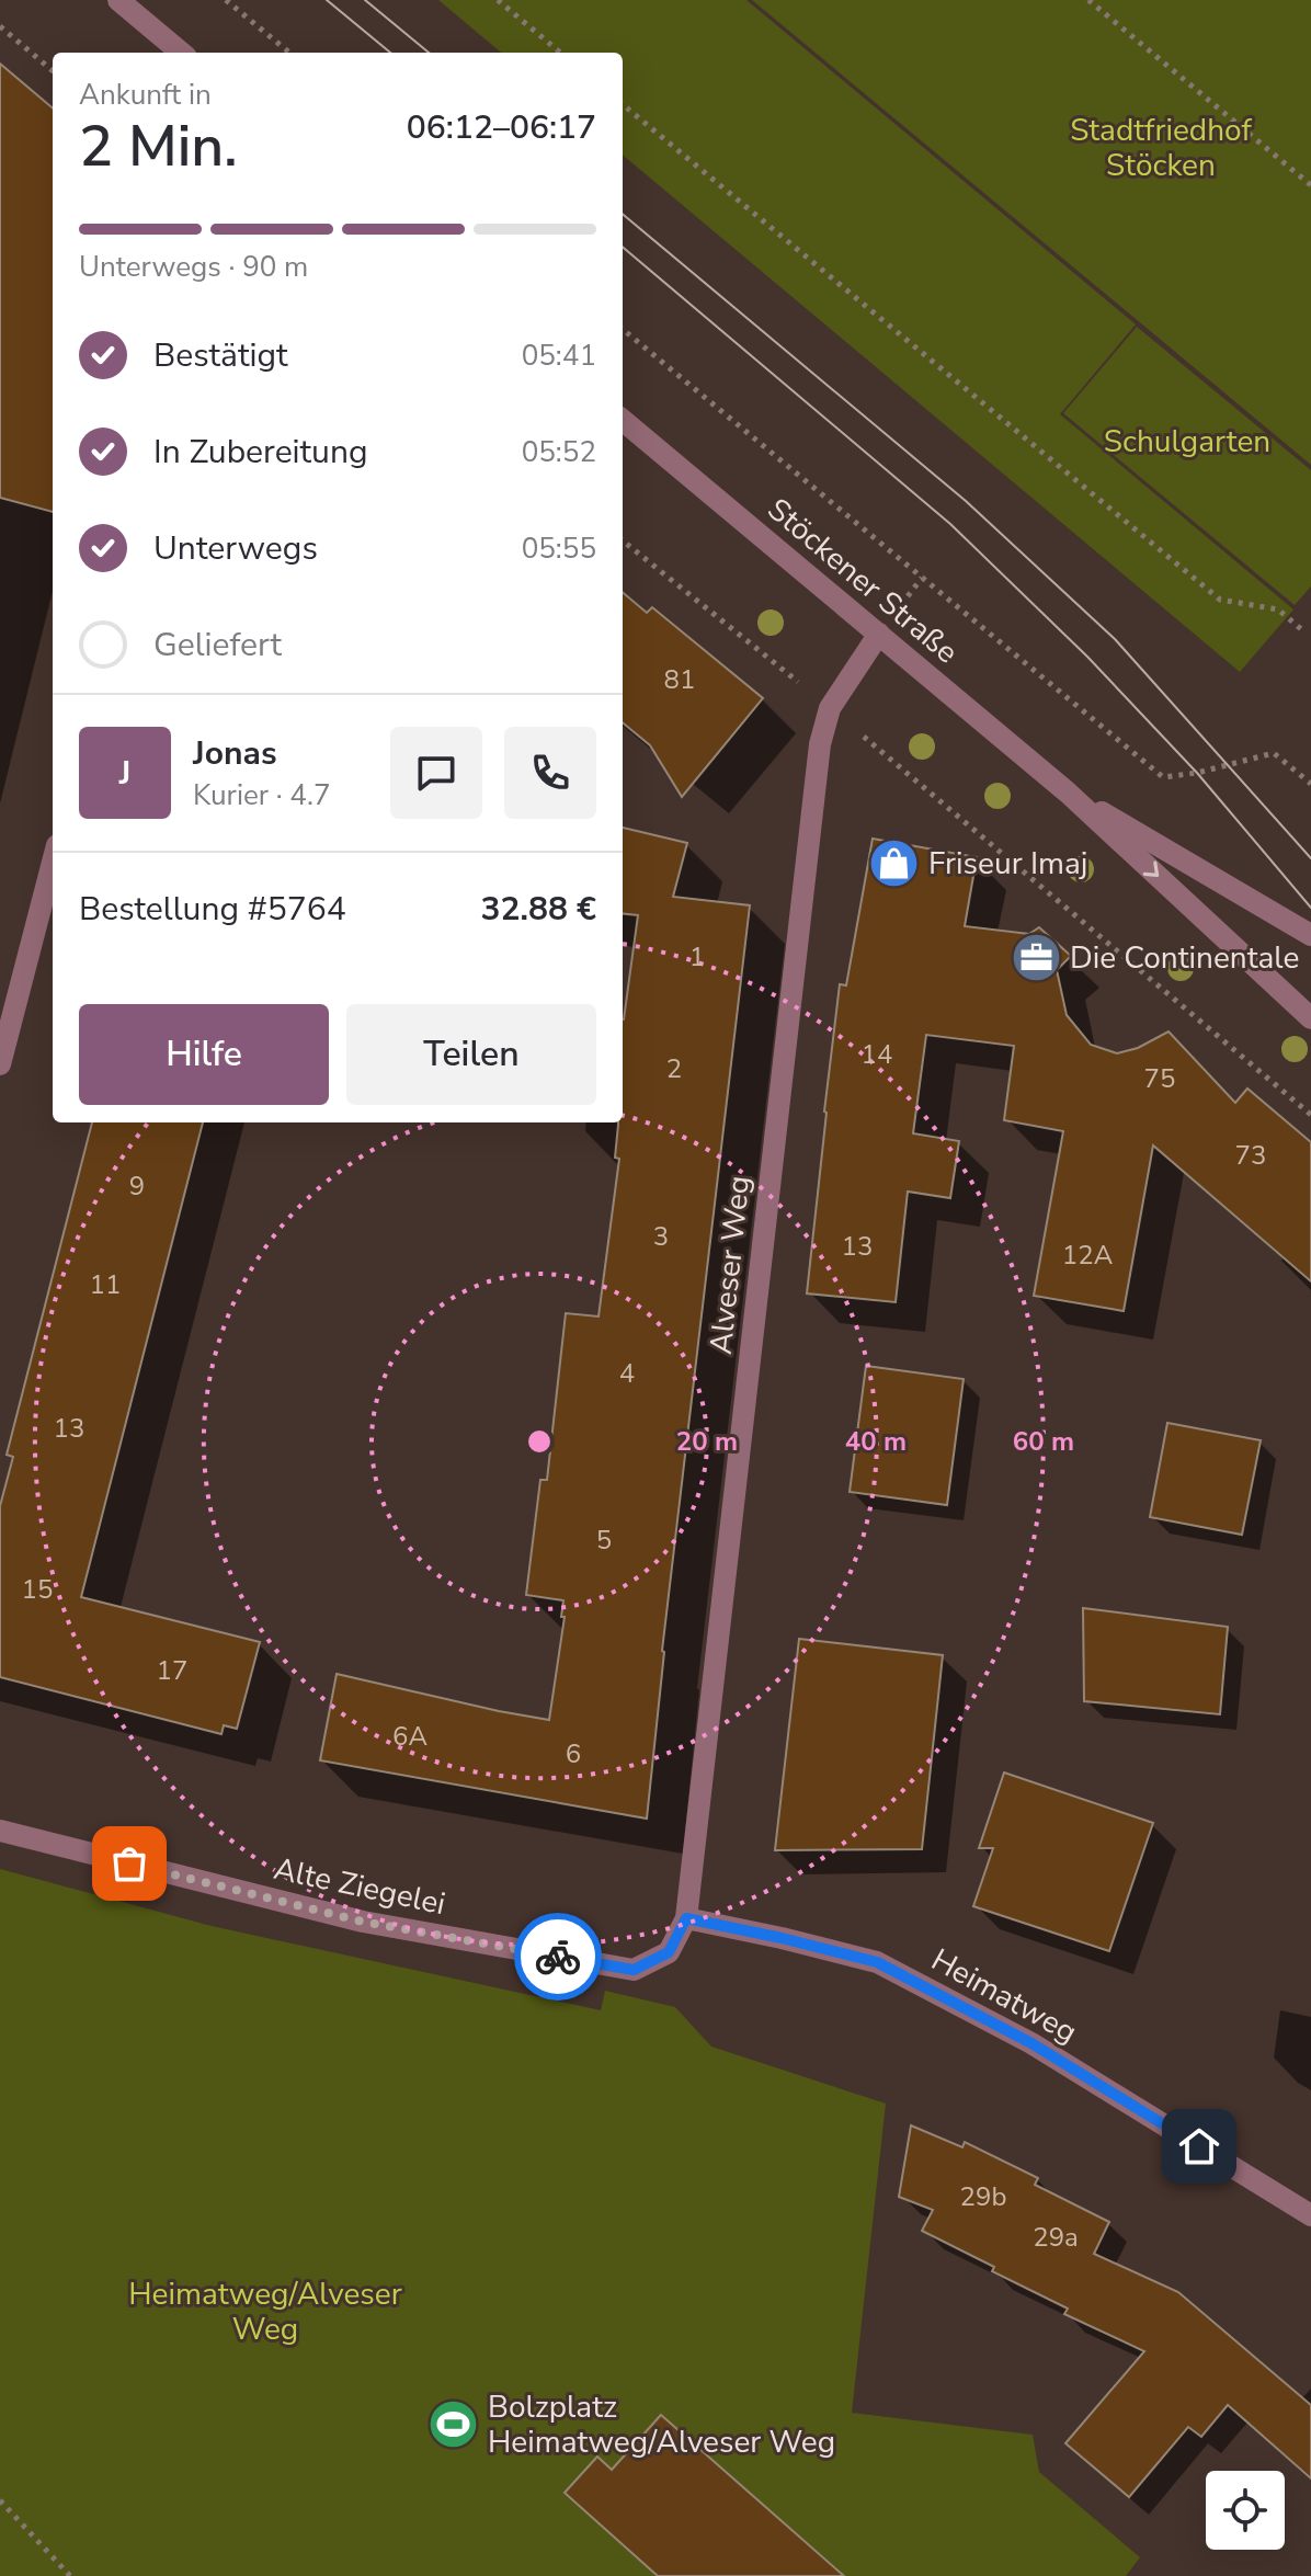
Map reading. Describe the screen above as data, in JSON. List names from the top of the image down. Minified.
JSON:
{"streets":{"street":["Stöckener Straße","Alveser Weg","Alte Ziegelei","Heimatweg"]},"crossings":[["Stöckener Straße","Alveser Weg"],["Alveser Weg","Alte Ziegelei"],["Alveser Weg","Heimatweg"],["Alte Ziegelei","Heimatweg"]],"parks":["Stadtfriedhof Stöcken","Schulgarten","Heimatweg/Alveser Weg"],"places":{"shop":["Friseur Imaj"],"office":["Die Continentale"],"sports":["Bolzplatz Heimatweg/Alveser Weg"]},"house_numbers":["81","1","14","2","75","73","9","3","13","12A","11","4","13","5","15","17","6A","6","29b","29a"],"page":{"heading":["2 Min.","Ankunft in","06:12–06:17"],"panel":["Jonas","Kurier · 4.7","Bestellung #5764","32.88 €"],"bar":"Unterwegs · 90 m","list":[["Bestätigt","05:41"],["In Zubereitung","05:52"],["Unterwegs","05:55"],"Geliefert"],"round":"J","buttons":["Hilfe","Teilen"]},"rings":["20 m","40 m","60 m"]}
